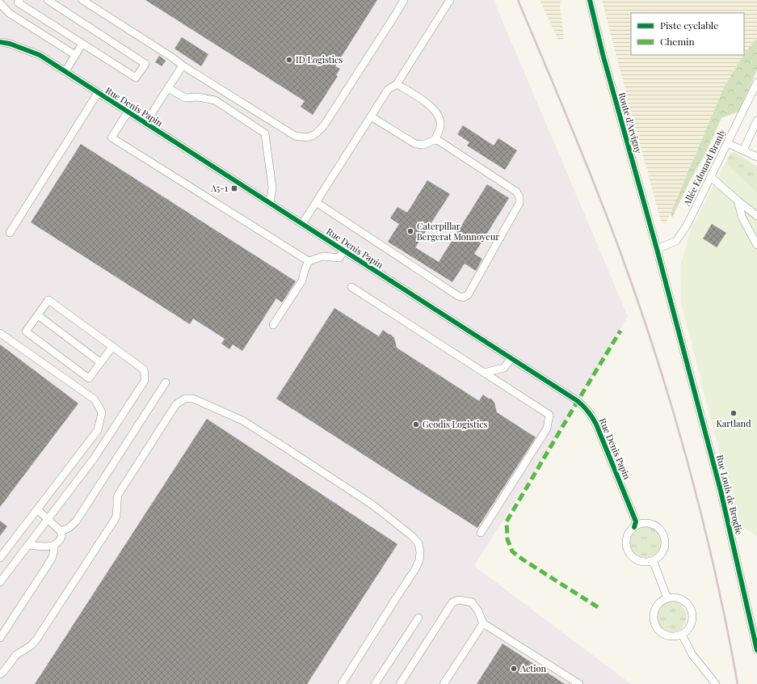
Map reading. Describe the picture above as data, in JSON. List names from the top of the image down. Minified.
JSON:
{"streets":{"street":["Rue Denis Papin","Route d'Arvigny","Allée Edouard Branly","Rue Louis de Broglie"]},"crossings":[["Route d'Arvigny","Allée Edouard Branly"],["Route d'Arvigny","Rue Louis de Broglie"]],"places":{"other":["ID Logistics","Caterpillar Bergerat Monnoyeur","Kartland","Geodis Logistics","Action"],"transit":["A5-1"]},"legend":["Piste cyclable","Chemin"]}
